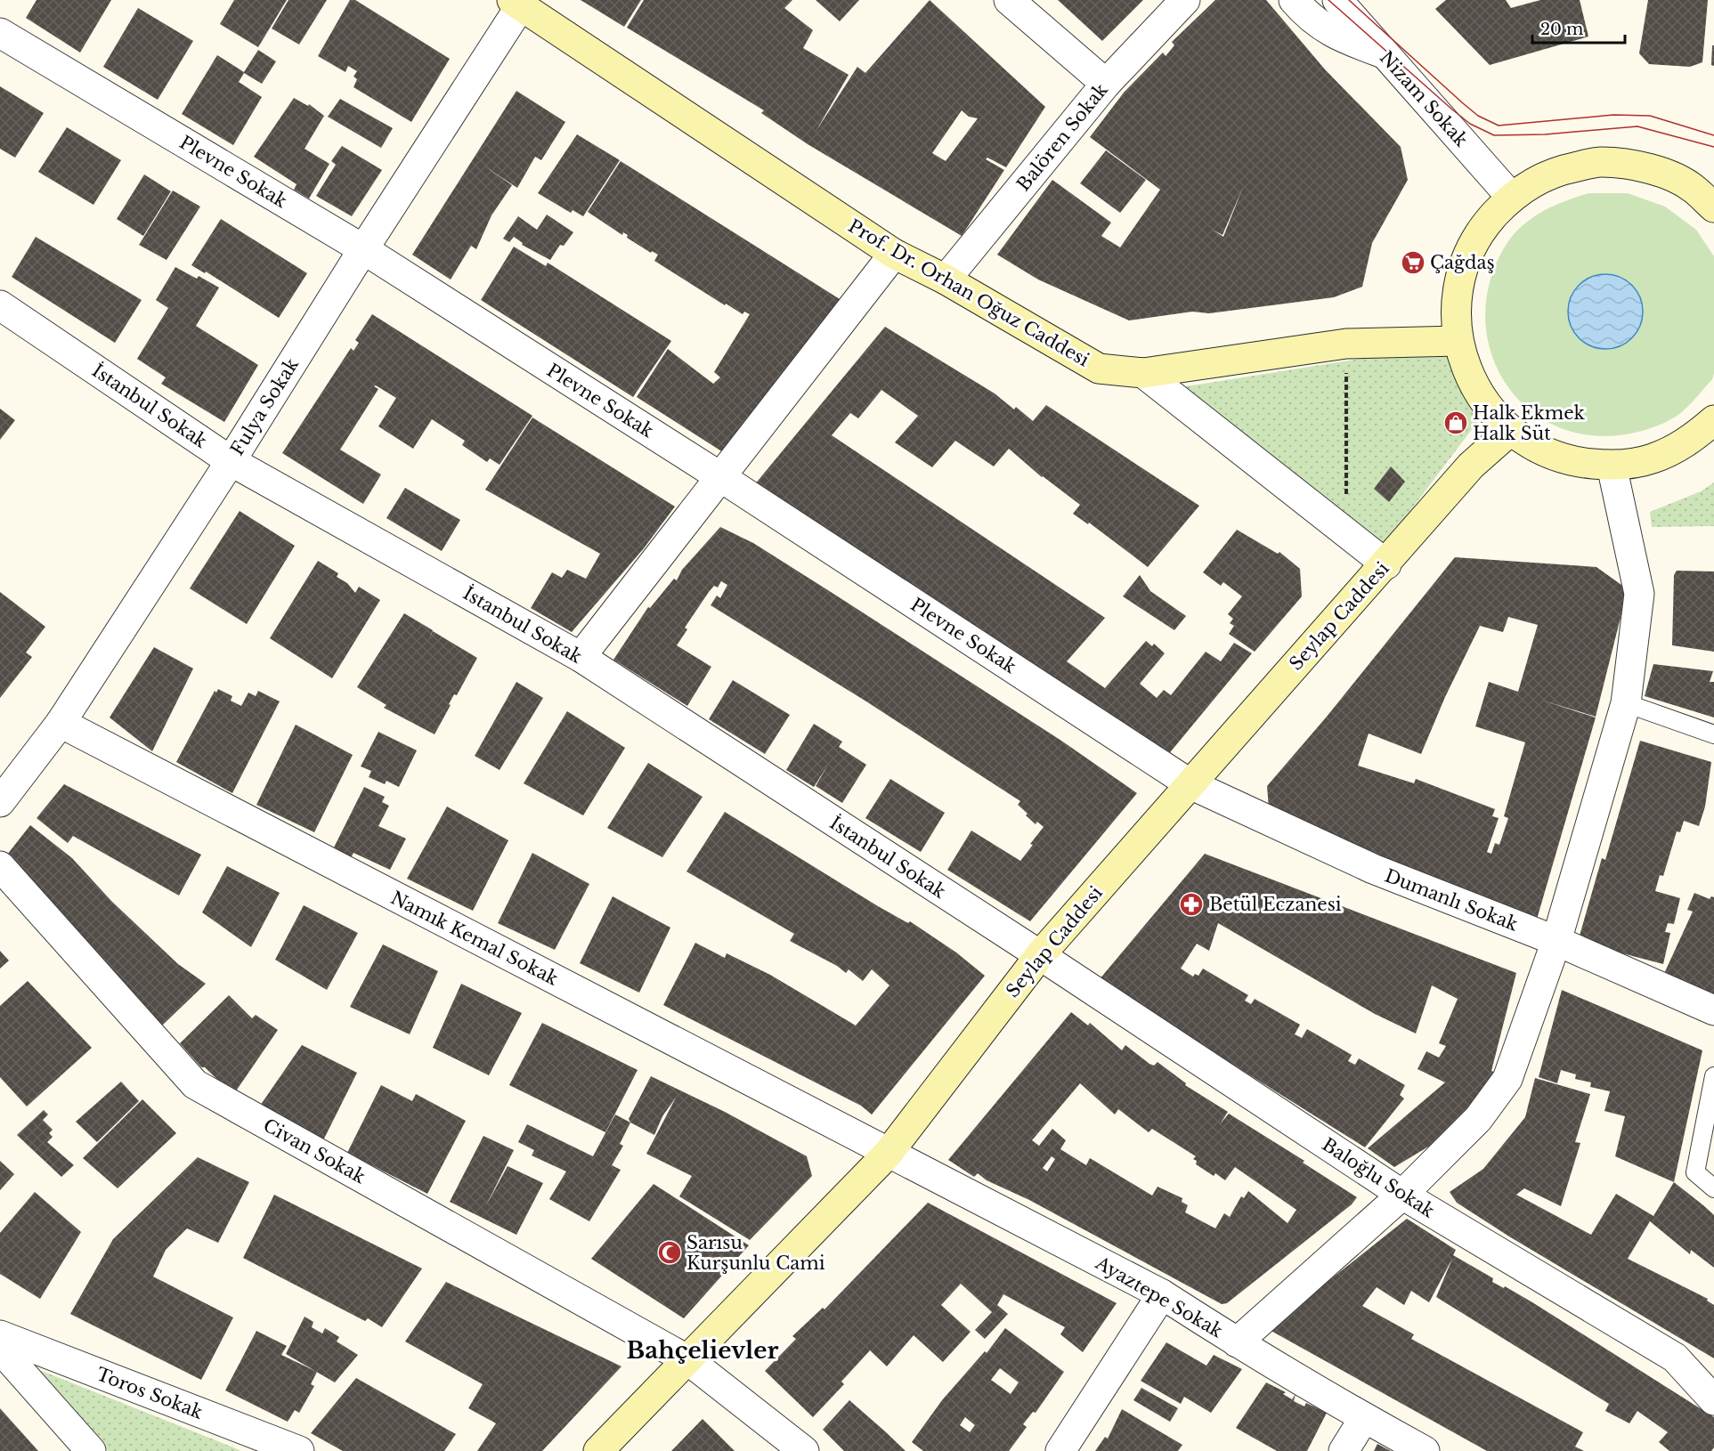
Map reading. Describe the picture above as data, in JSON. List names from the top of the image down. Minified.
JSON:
{"streets":{"main road":["Prof. Dr. Orhan Oğuz Caddesi","Seylap Caddesi"],"street":["Nizam Sokak","Balören Sokak","Plevne Sokak","İstanbul Sokak","Fulya Sokak","Dumanlı Sokak","Namık Kemal Sokak","Civan Sokak","Baloğlu Sokak","Ayaztepe Sokak","Toros Sokak"]},"crossings":[["Balören Sokak","Prof. Dr. Orhan Oğuz Caddesi"],["Plevne Sokak","Fulya Sokak"],["Plevne Sokak","Seylap Caddesi"],["Plevne Sokak","Dumanlı Sokak"],["Prof. Dr. Orhan Oğuz Caddesi","Fulya Sokak"],["İstanbul Sokak","Fulya Sokak"],["İstanbul Sokak","Seylap Caddesi"],["İstanbul Sokak","Baloğlu Sokak"],["Fulya Sokak","Namık Kemal Sokak"],["Seylap Caddesi","Dumanlı Sokak"],["Seylap Caddesi","Namık Kemal Sokak"],["Seylap Caddesi","Civan Sokak"],["Seylap Caddesi","Baloğlu Sokak"],["Seylap Caddesi","Ayaztepe Sokak"],["Namık Kemal Sokak","Ayaztepe Sokak"]],"districts":["Bahçelievler"],"places":{"supermarket":["Çağdaş"],"shop":["Halk Ekmek Halk Süt"],"pharmacy":["Betül Eczanesi"],"mosque":["Sarısu Kurşunlu Cami"]},"scale_bar":"20 m"}
